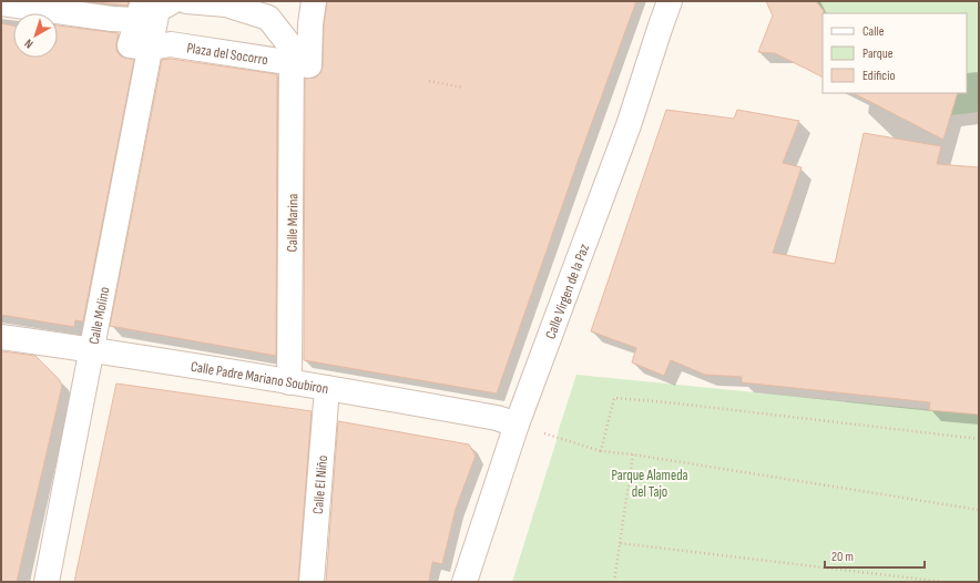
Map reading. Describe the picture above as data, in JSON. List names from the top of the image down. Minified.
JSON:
{"streets":{"street":["Plaza del Socorro","Calle Marina","Calle Virgen de la Paz","Calle Molino","Calle Padre Mariano Soubiron","Calle El Niño"]},"crossings":[["Plaza del Socorro","Calle Marina"],["Plaza del Socorro","Calle Molino"],["Calle Marina","Calle Padre Mariano Soubiron"],["Calle Virgen de la Paz","Calle Padre Mariano Soubiron"],["Calle Molino","Calle Padre Mariano Soubiron"],["Calle Padre Mariano Soubiron","Calle El Niño"]],"parks":["Parque Alameda del Tajo"],"legend":["Calle","Parque","Edificio"],"scale_bar":"20 m","north":"bottom left"}
